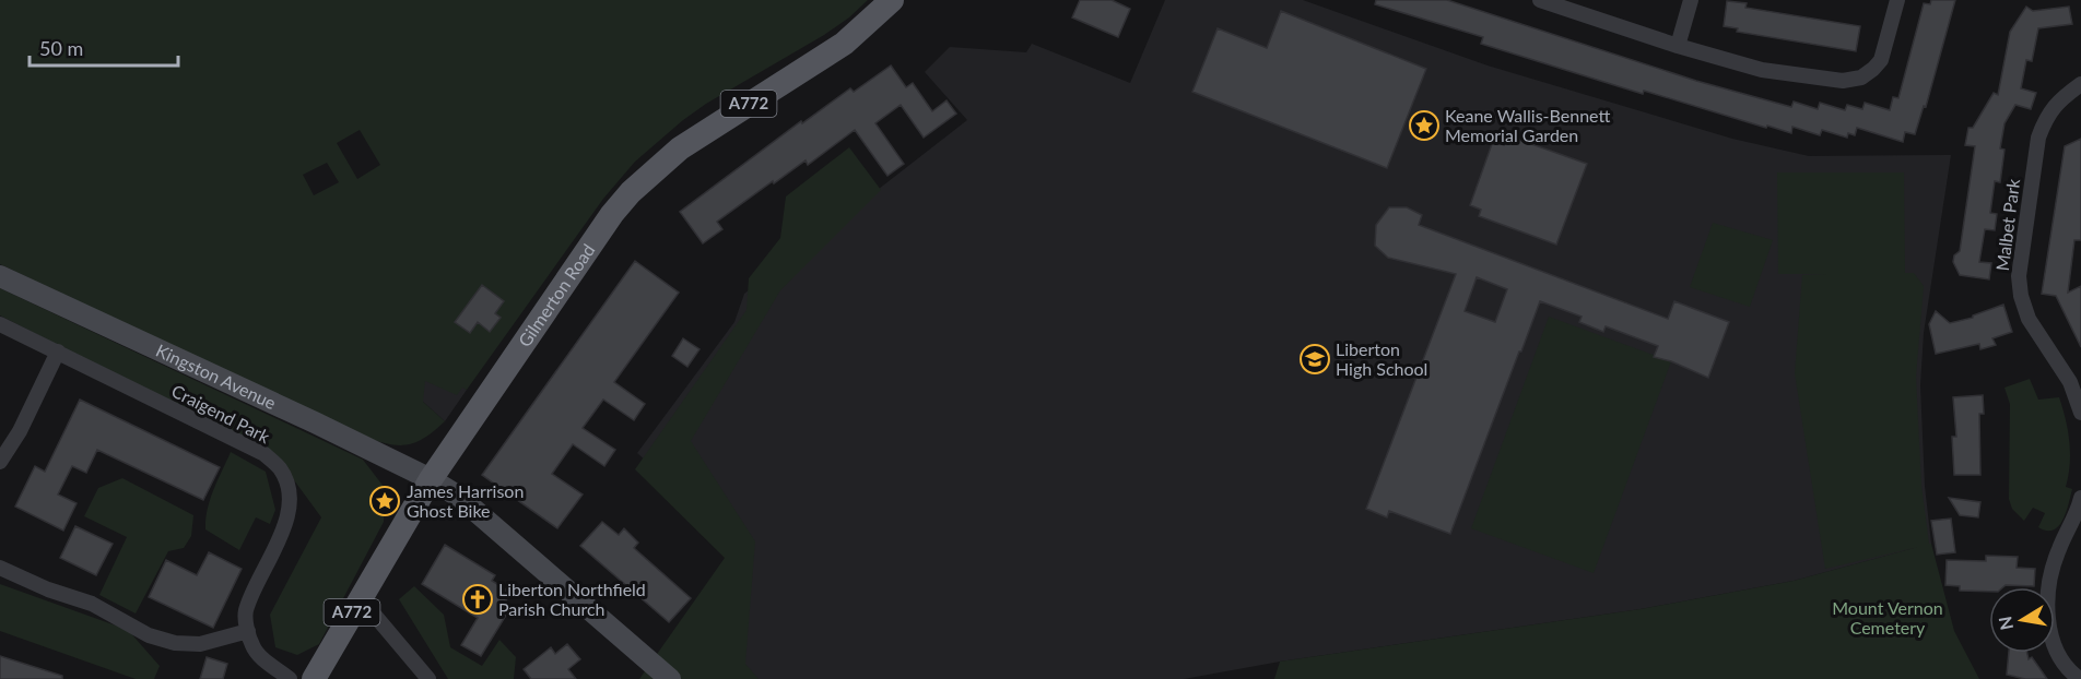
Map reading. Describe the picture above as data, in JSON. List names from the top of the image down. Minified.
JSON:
{"streets":{"main road":["A772","Gilmerton Road"],"street":["Malbet Park","Kingston Avenue","Craigend Park"]},"crossings":[["Gilmerton Road","Kingston Avenue"]],"parks":["Mount Vernon Cemetery"],"places":{"place":["Keane Wallis-Bennett Memorial Garden","James Harrison Ghost Bike"],"school or university":["Liberton High School"],"church":["Liberton Northfield Parish Church"]},"scale_bar":"50 m","north":"left"}
